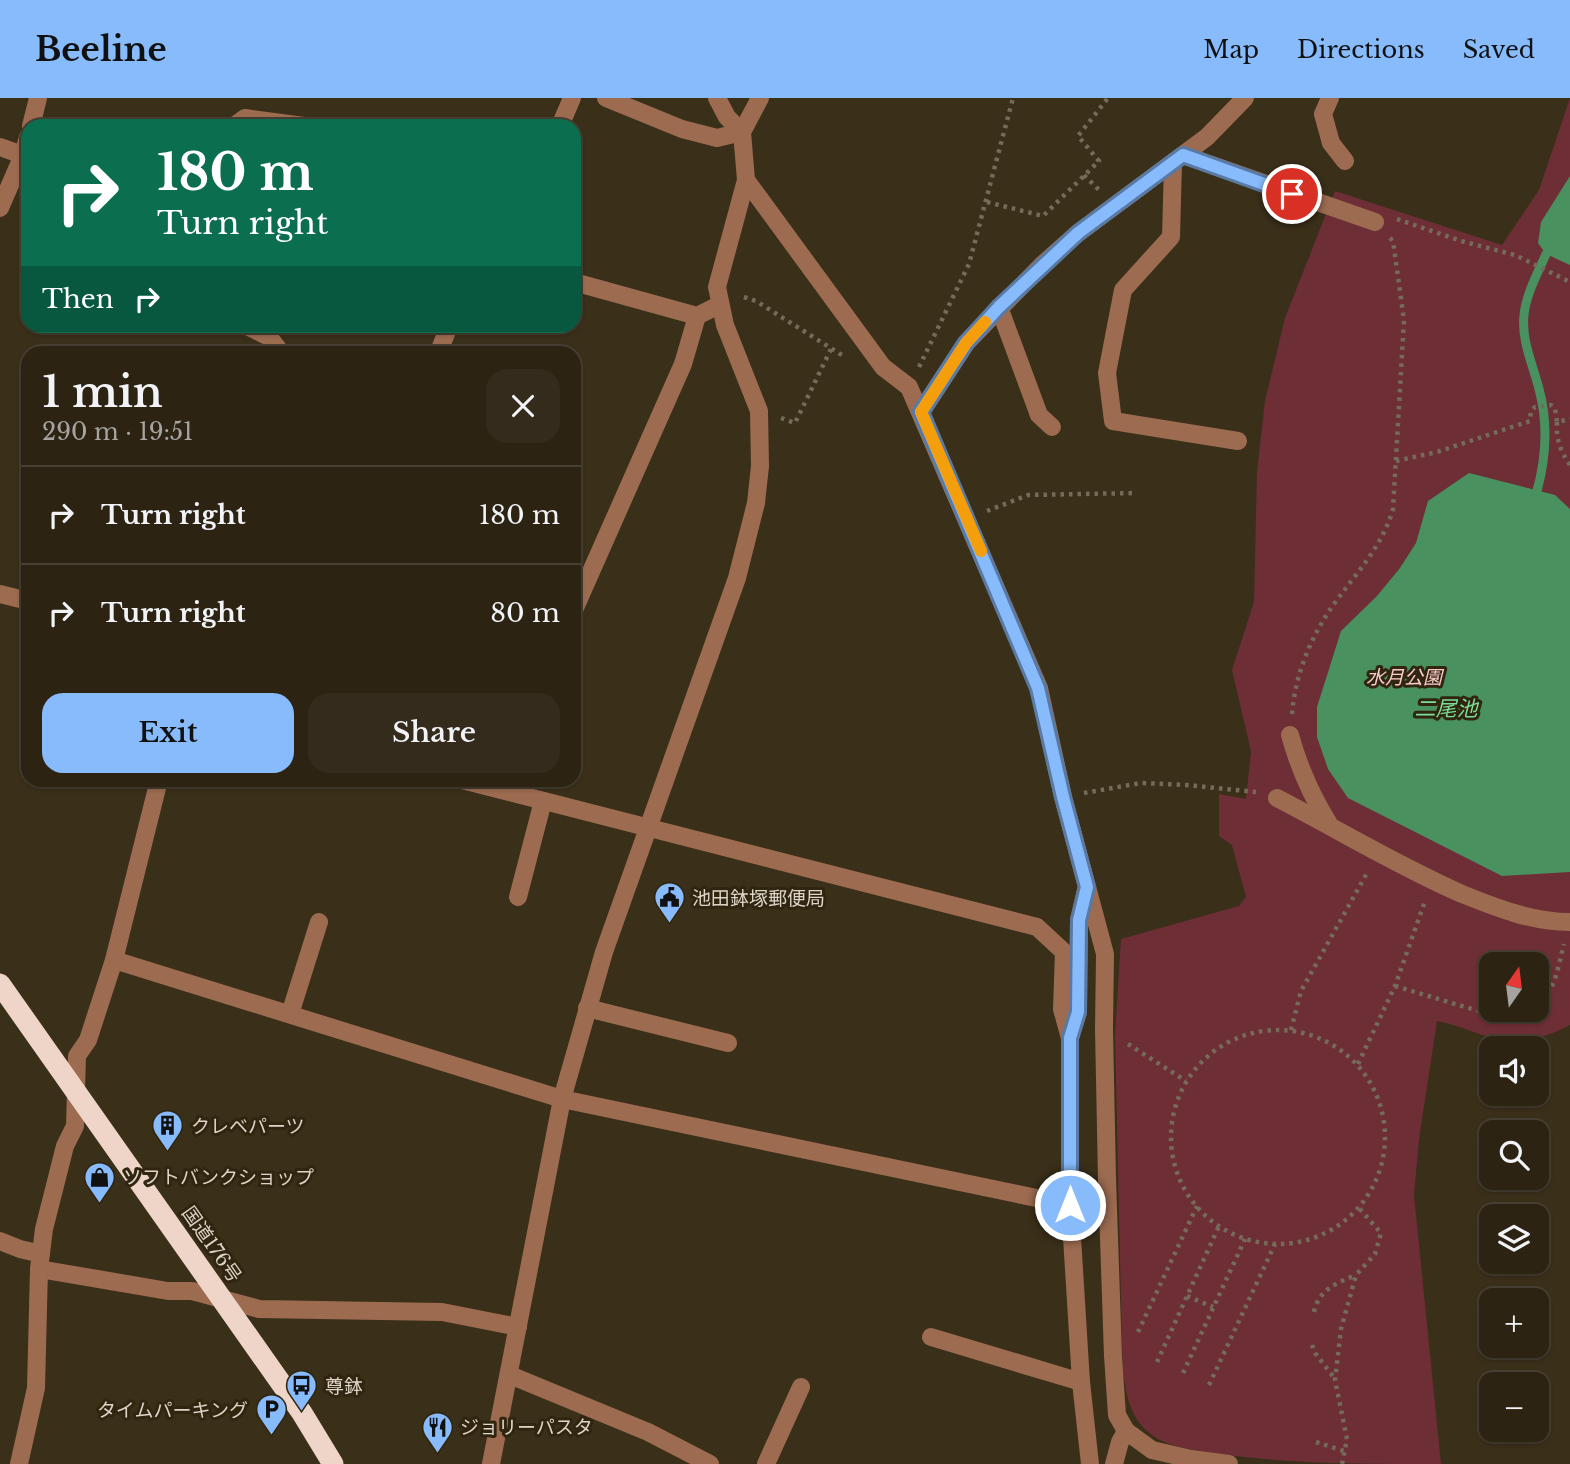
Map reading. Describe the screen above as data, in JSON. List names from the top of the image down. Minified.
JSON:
{"streets":{"highway":["国道176号"]},"water":["二尾池"],"parks":["水月公園"],"places":{"public building":["池田鉢塚郵便局"],"building":["クレベパーツ"],"shop":["ソフトバンクショップ"],"bus stop":["尊鉢"],"parking":["タイムパーキング"],"restaurant":["ジョリーパスタ"]},"north":"top","page":{"header":"Beeline","nav":["Map","Directions","Saved"],"turn":["180 m","Turn right"],"then":"Then","heading":["1 min","290 m · 19:51"],"list":[{"name":"Turn right","value":"180 m"},{"name":"Turn right","value":"80 m"}],"buttons":["Exit","Share"],"map_buttons":["+","−"]}}
